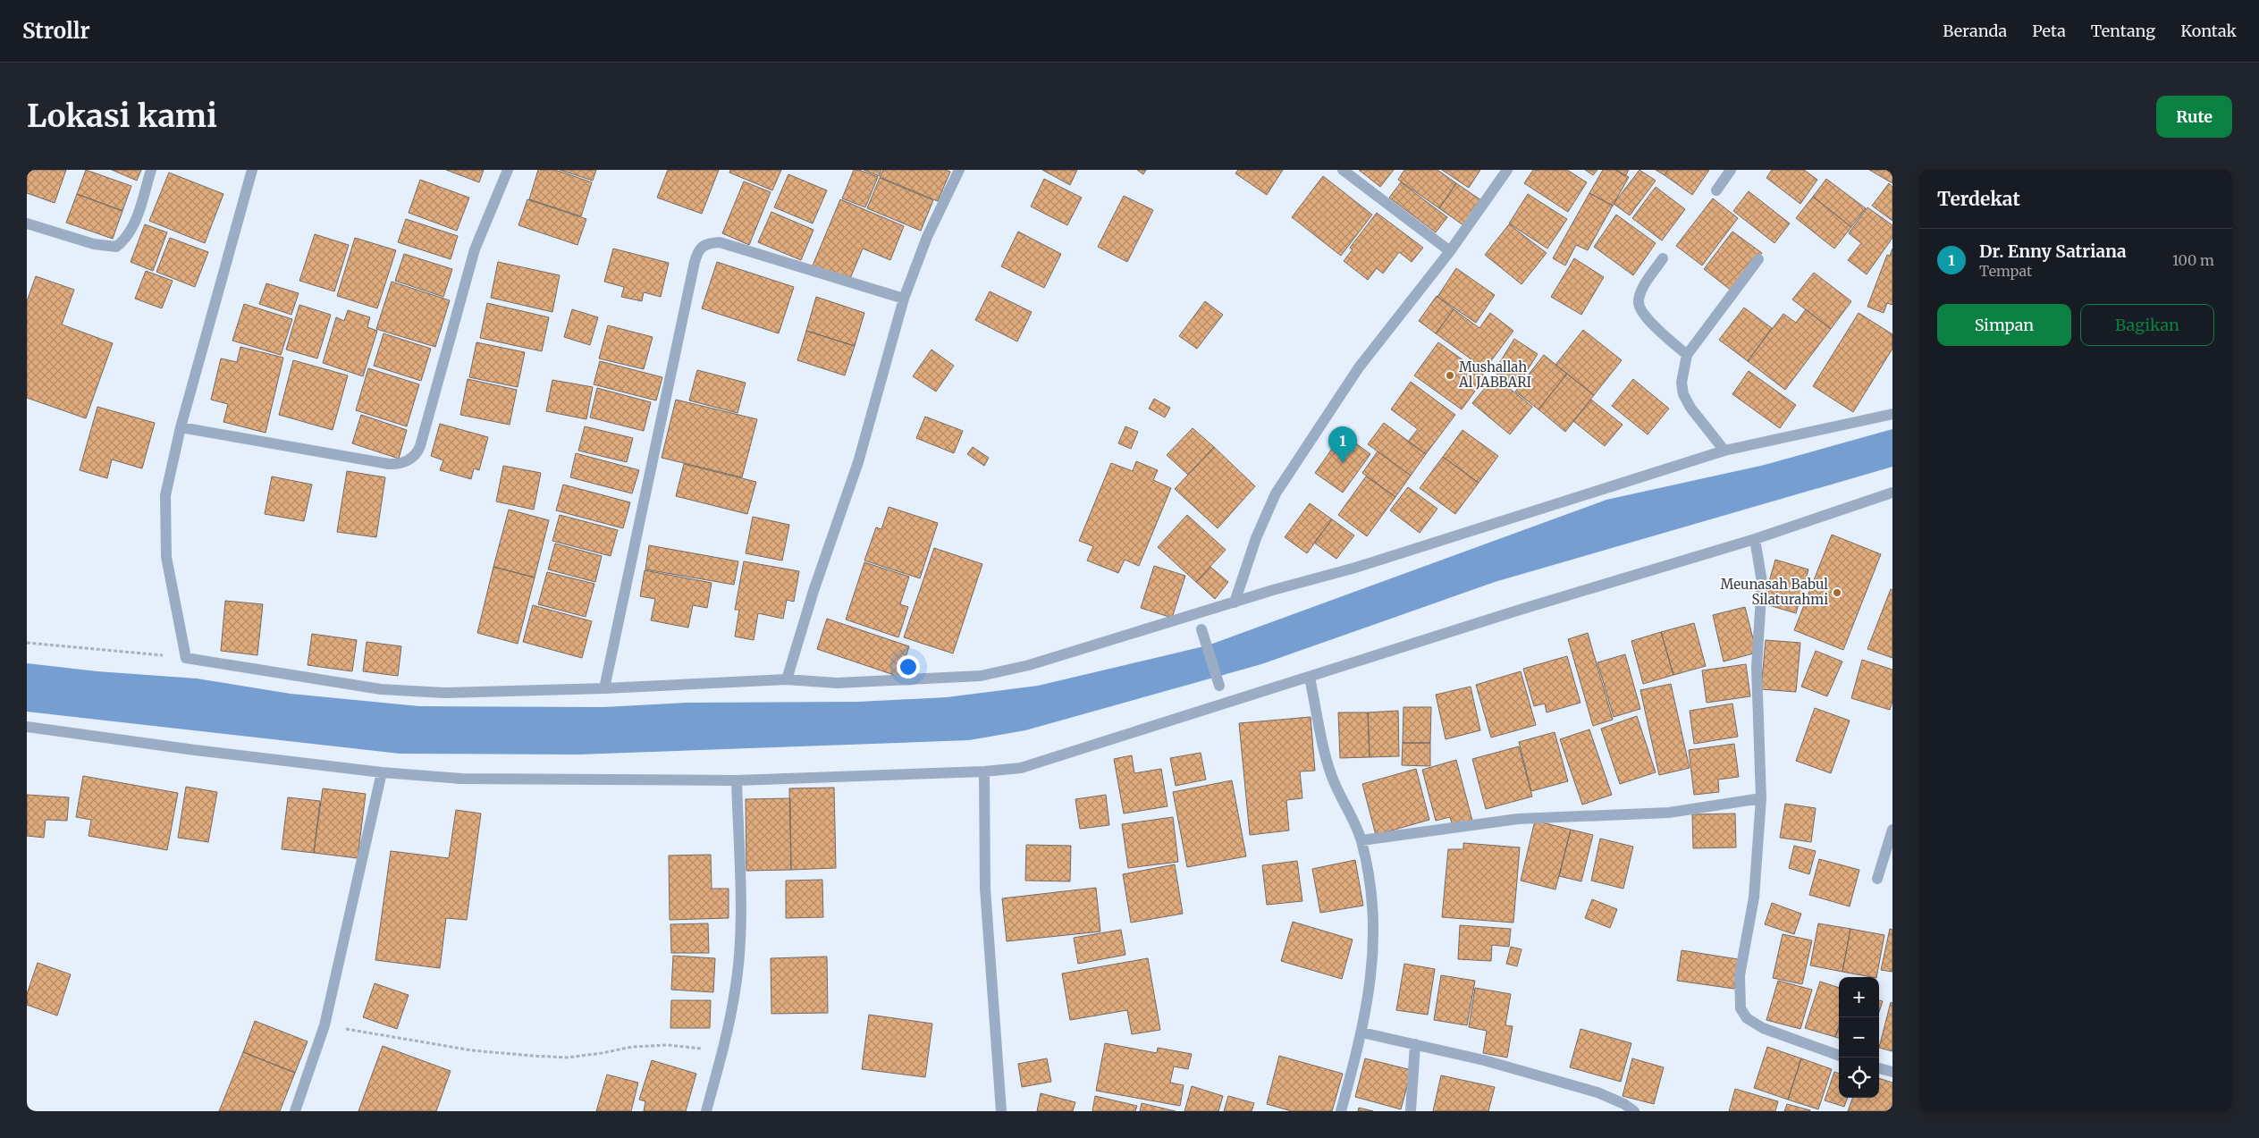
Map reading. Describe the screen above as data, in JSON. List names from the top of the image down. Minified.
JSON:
{"places":["Mushallah Al JABBARI","Meunasah Babul Silaturahmi"],"page":{"header":"Strollr","nav":["Beranda","Peta","Tentang","Kontak"],"buttons":["Rute",["Simpan","Bagikan"]],"title":"Lokasi kami","heading":"Terdekat","list":[{"mark":"1","name":"Dr. Enny Satriana","note":"Tempat","value":"100 m"}],"pins":"1","map_buttons":["+","−"]}}
